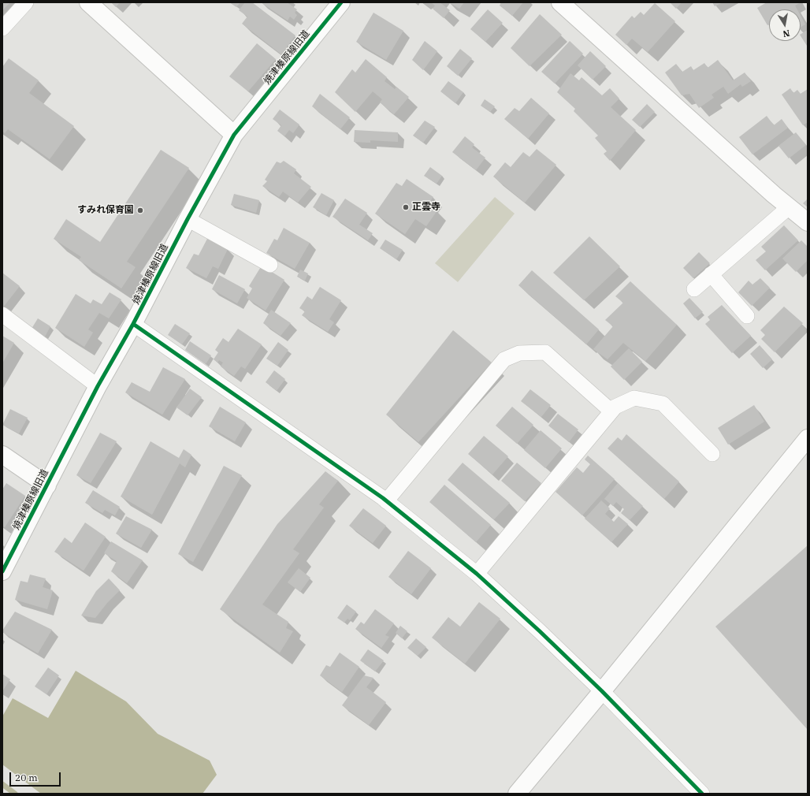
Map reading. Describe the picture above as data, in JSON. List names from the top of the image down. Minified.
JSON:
{"streets":{"street":["焼津榛原線旧道"]},"places":["正雲寺","すみれ保育園"],"scale_bar":"20 m","north":"bottom"}
